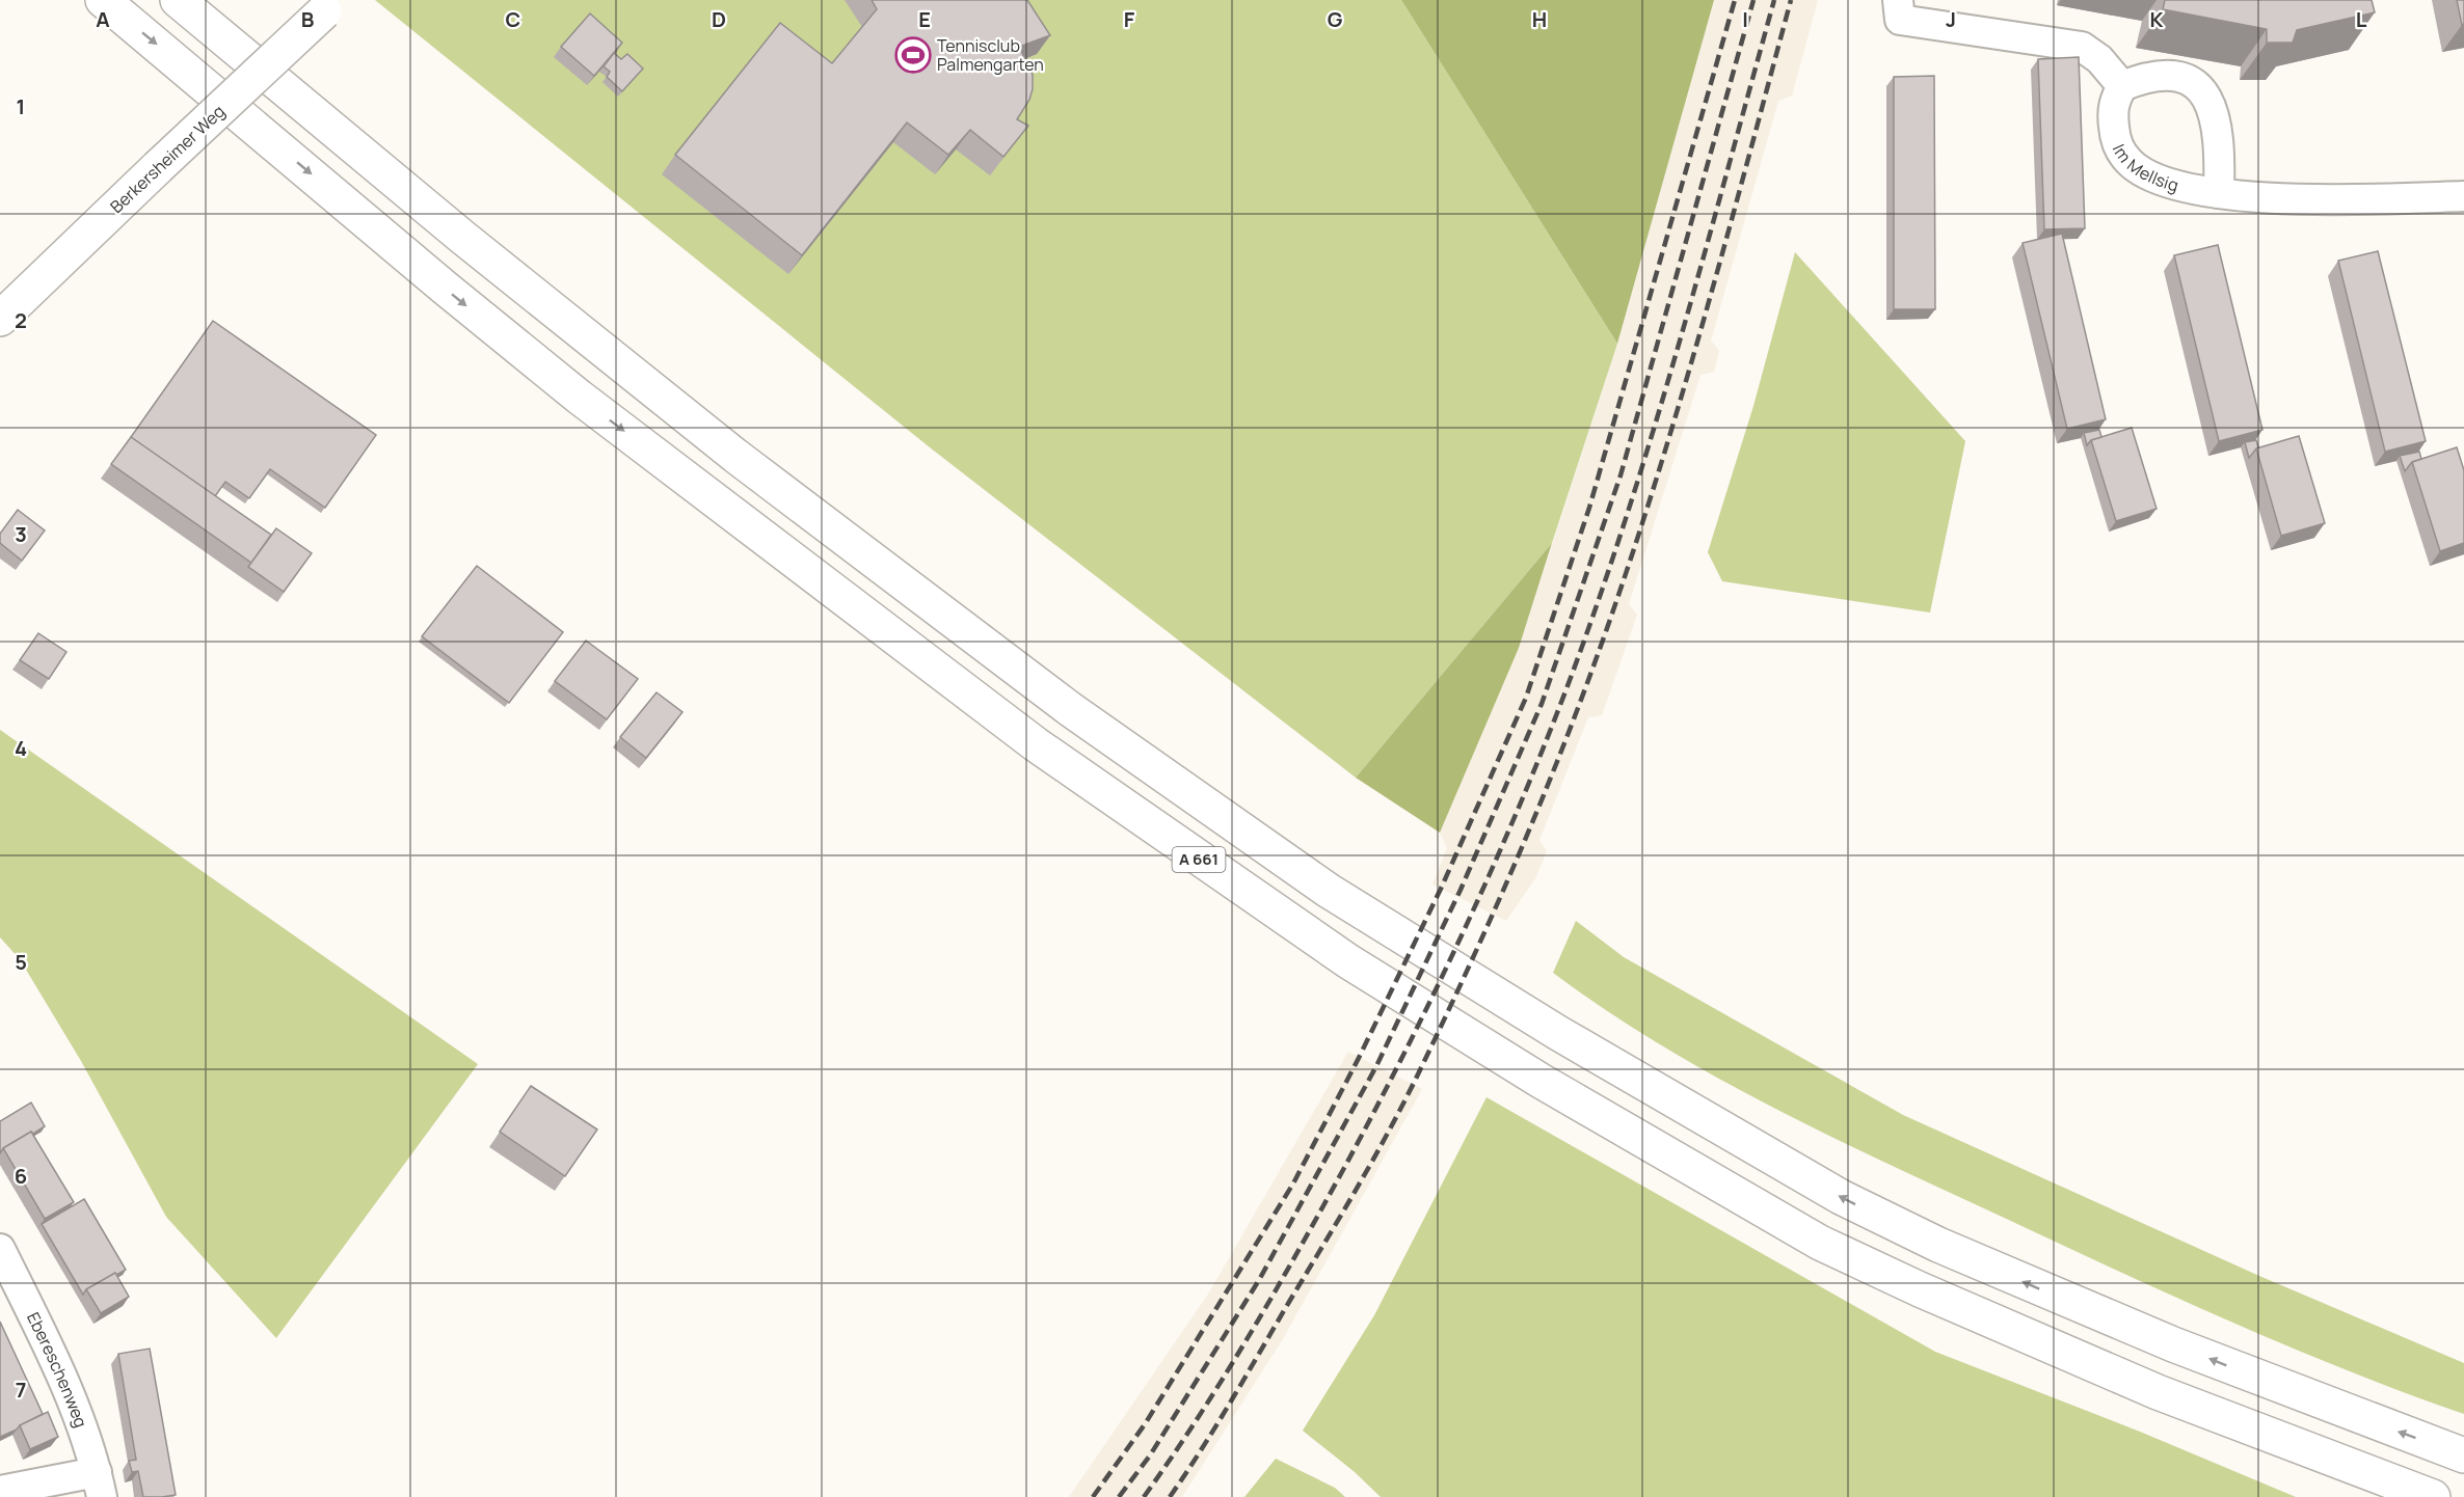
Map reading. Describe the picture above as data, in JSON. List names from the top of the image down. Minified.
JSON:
{"streets":{"main road":["Berkersheimer Weg","A 661"],"street":["Im Mellsig","Ebereschenweg"]},"places":{"sports":["Tennisclub Palmengarten"]},"grid":{"columns":["A","B","C","D","E","F","G","H","I","J","K","L"],"rows":["1","2","3","4","5","6","7"]}}
